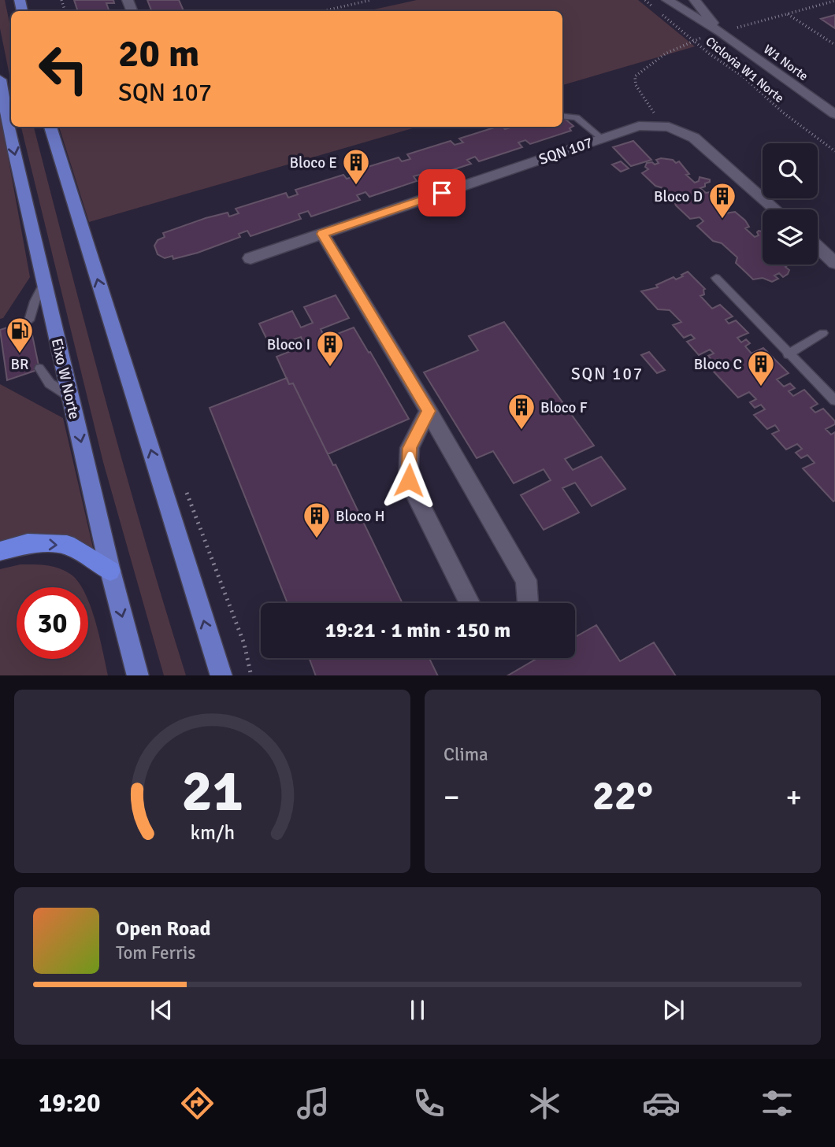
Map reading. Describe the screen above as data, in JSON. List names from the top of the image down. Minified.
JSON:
{"streets":{"main road":["Eixo W Norte"],"street":["W1 Norte","SQN 107"],"path":["Ciclovia W1 Norte"]},"districts":["SQN 107"],"places":{"building":["Bloco E","Bloco D","Bloco I","Bloco C","Bloco F","Bloco H"],"fuel station":["BR"]},"page":{"turn":["20 m","SQN 107"],"limit":"30","trip":"19:21 · 1 min · 150 m","tile":"Clima","heat":["−","22°","+"],"song":["Open Road","Tom Ferris"],"tabs":"19:20","gauge":["21","km/h"]}}
